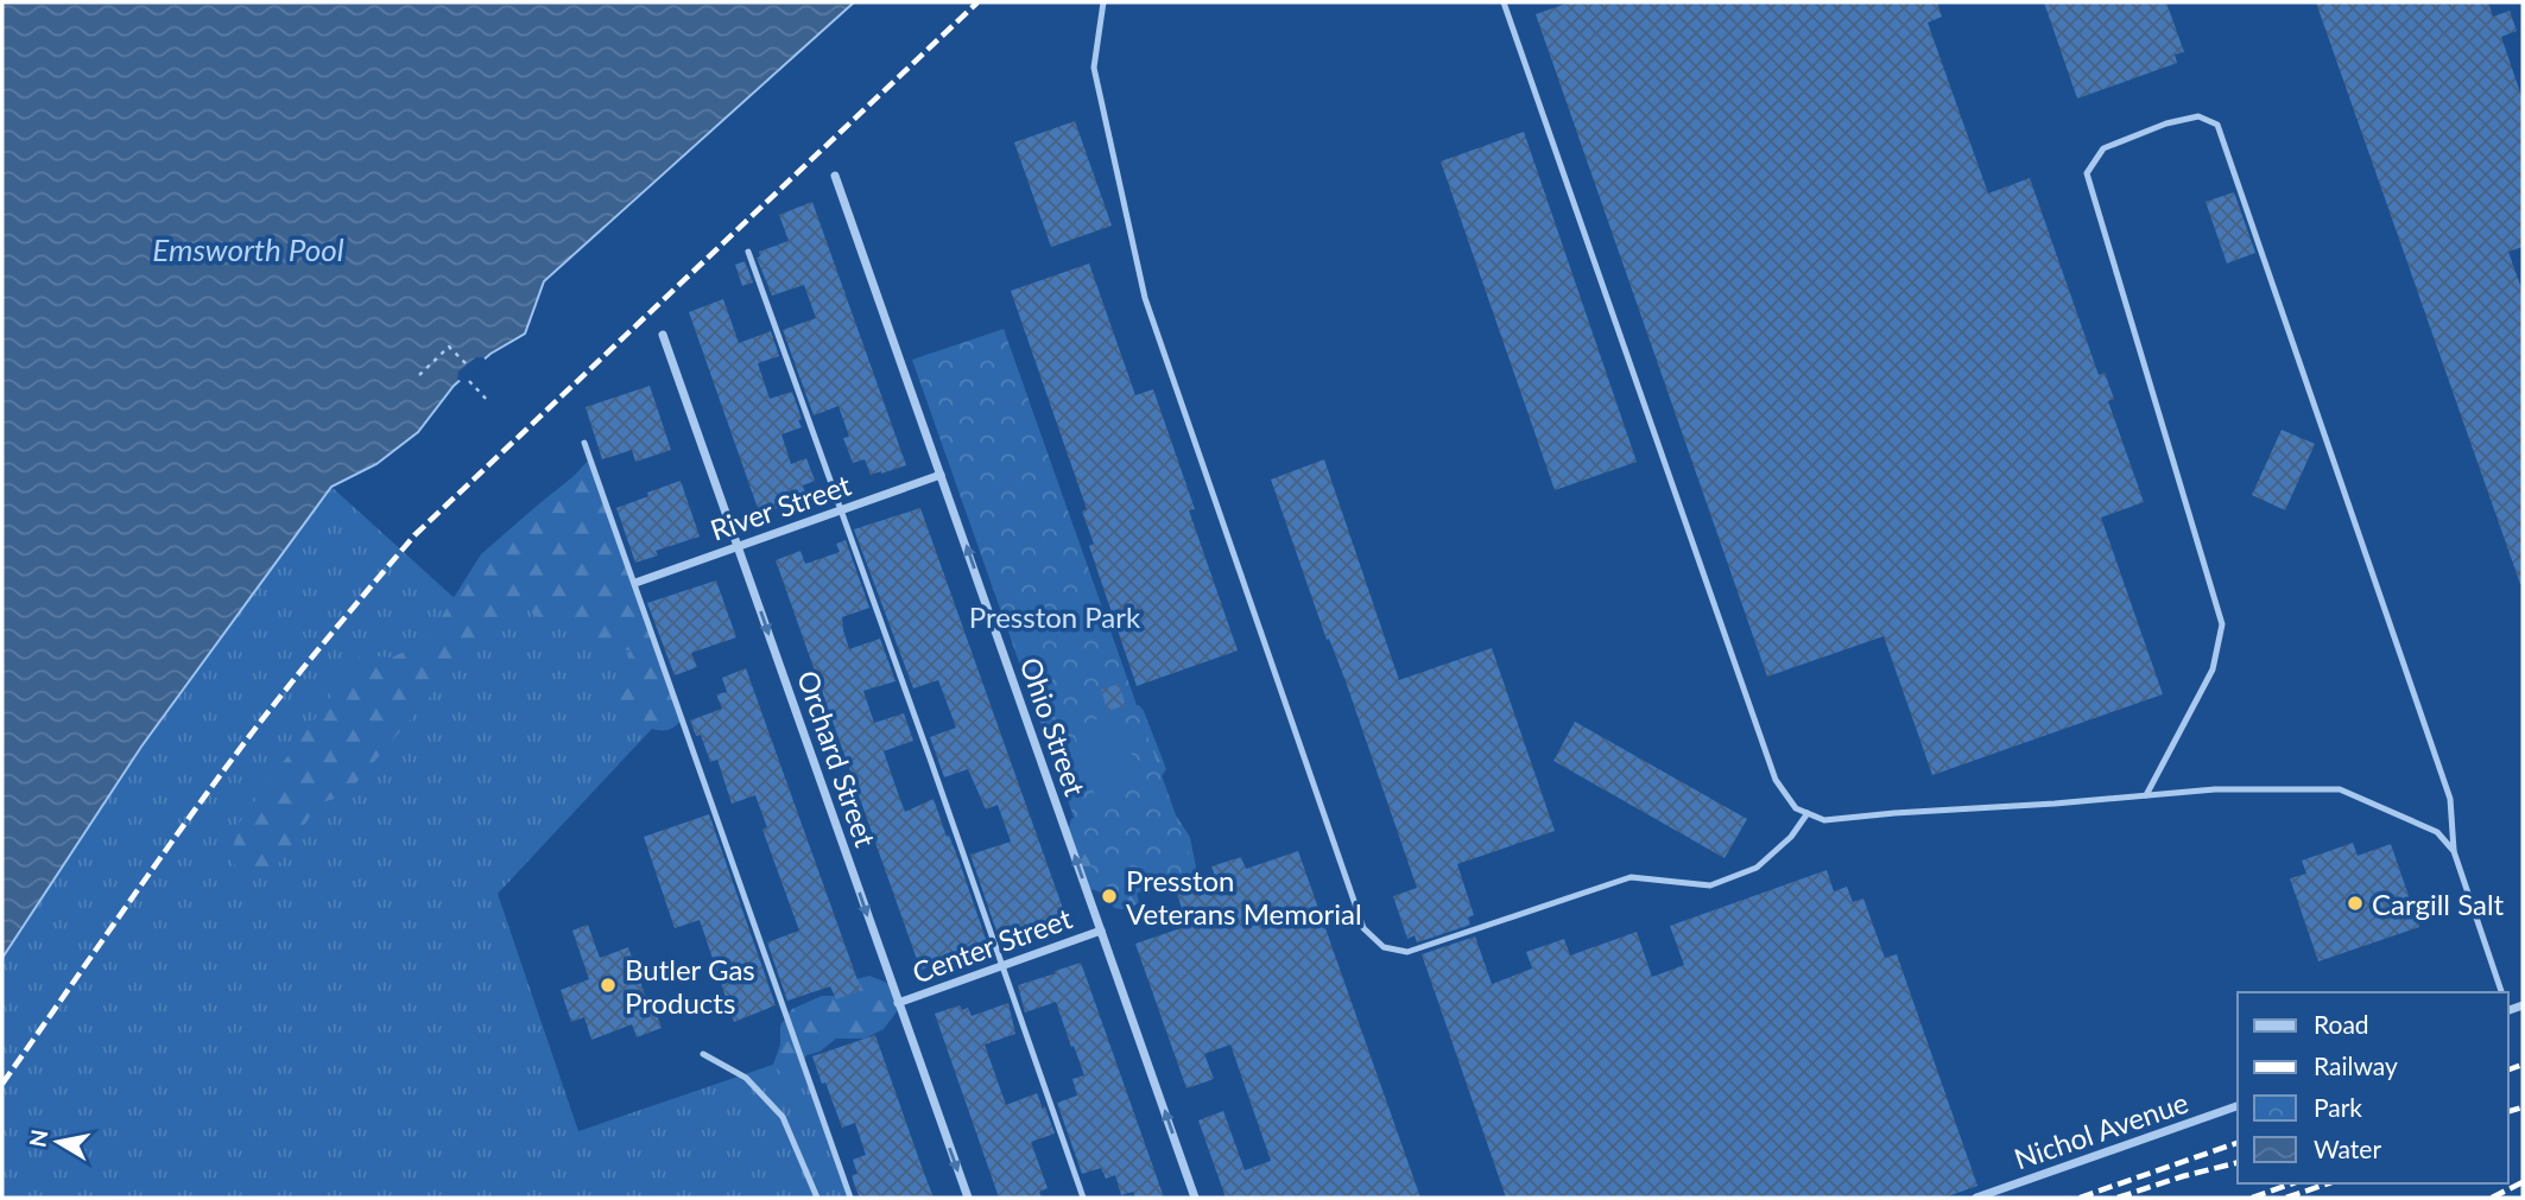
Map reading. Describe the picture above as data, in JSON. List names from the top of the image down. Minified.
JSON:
{"streets":{"street":["River Street","Ohio Street","Orchard Street","Center Street","Nichol Avenue"]},"crossings":[["River Street","Ohio Street"],["River Street","Orchard Street"],["Ohio Street","Center Street"],["Orchard Street","Center Street"]],"one_way":["Ohio Street","Orchard Street"],"water":["Emsworth Pool"],"parks":["Presston Park"],"places":["Presston Veterans Memorial","Cargill Salt","Butler Gas Products"],"legend":["Road","Railway","Park","Water"],"north":"left"}
